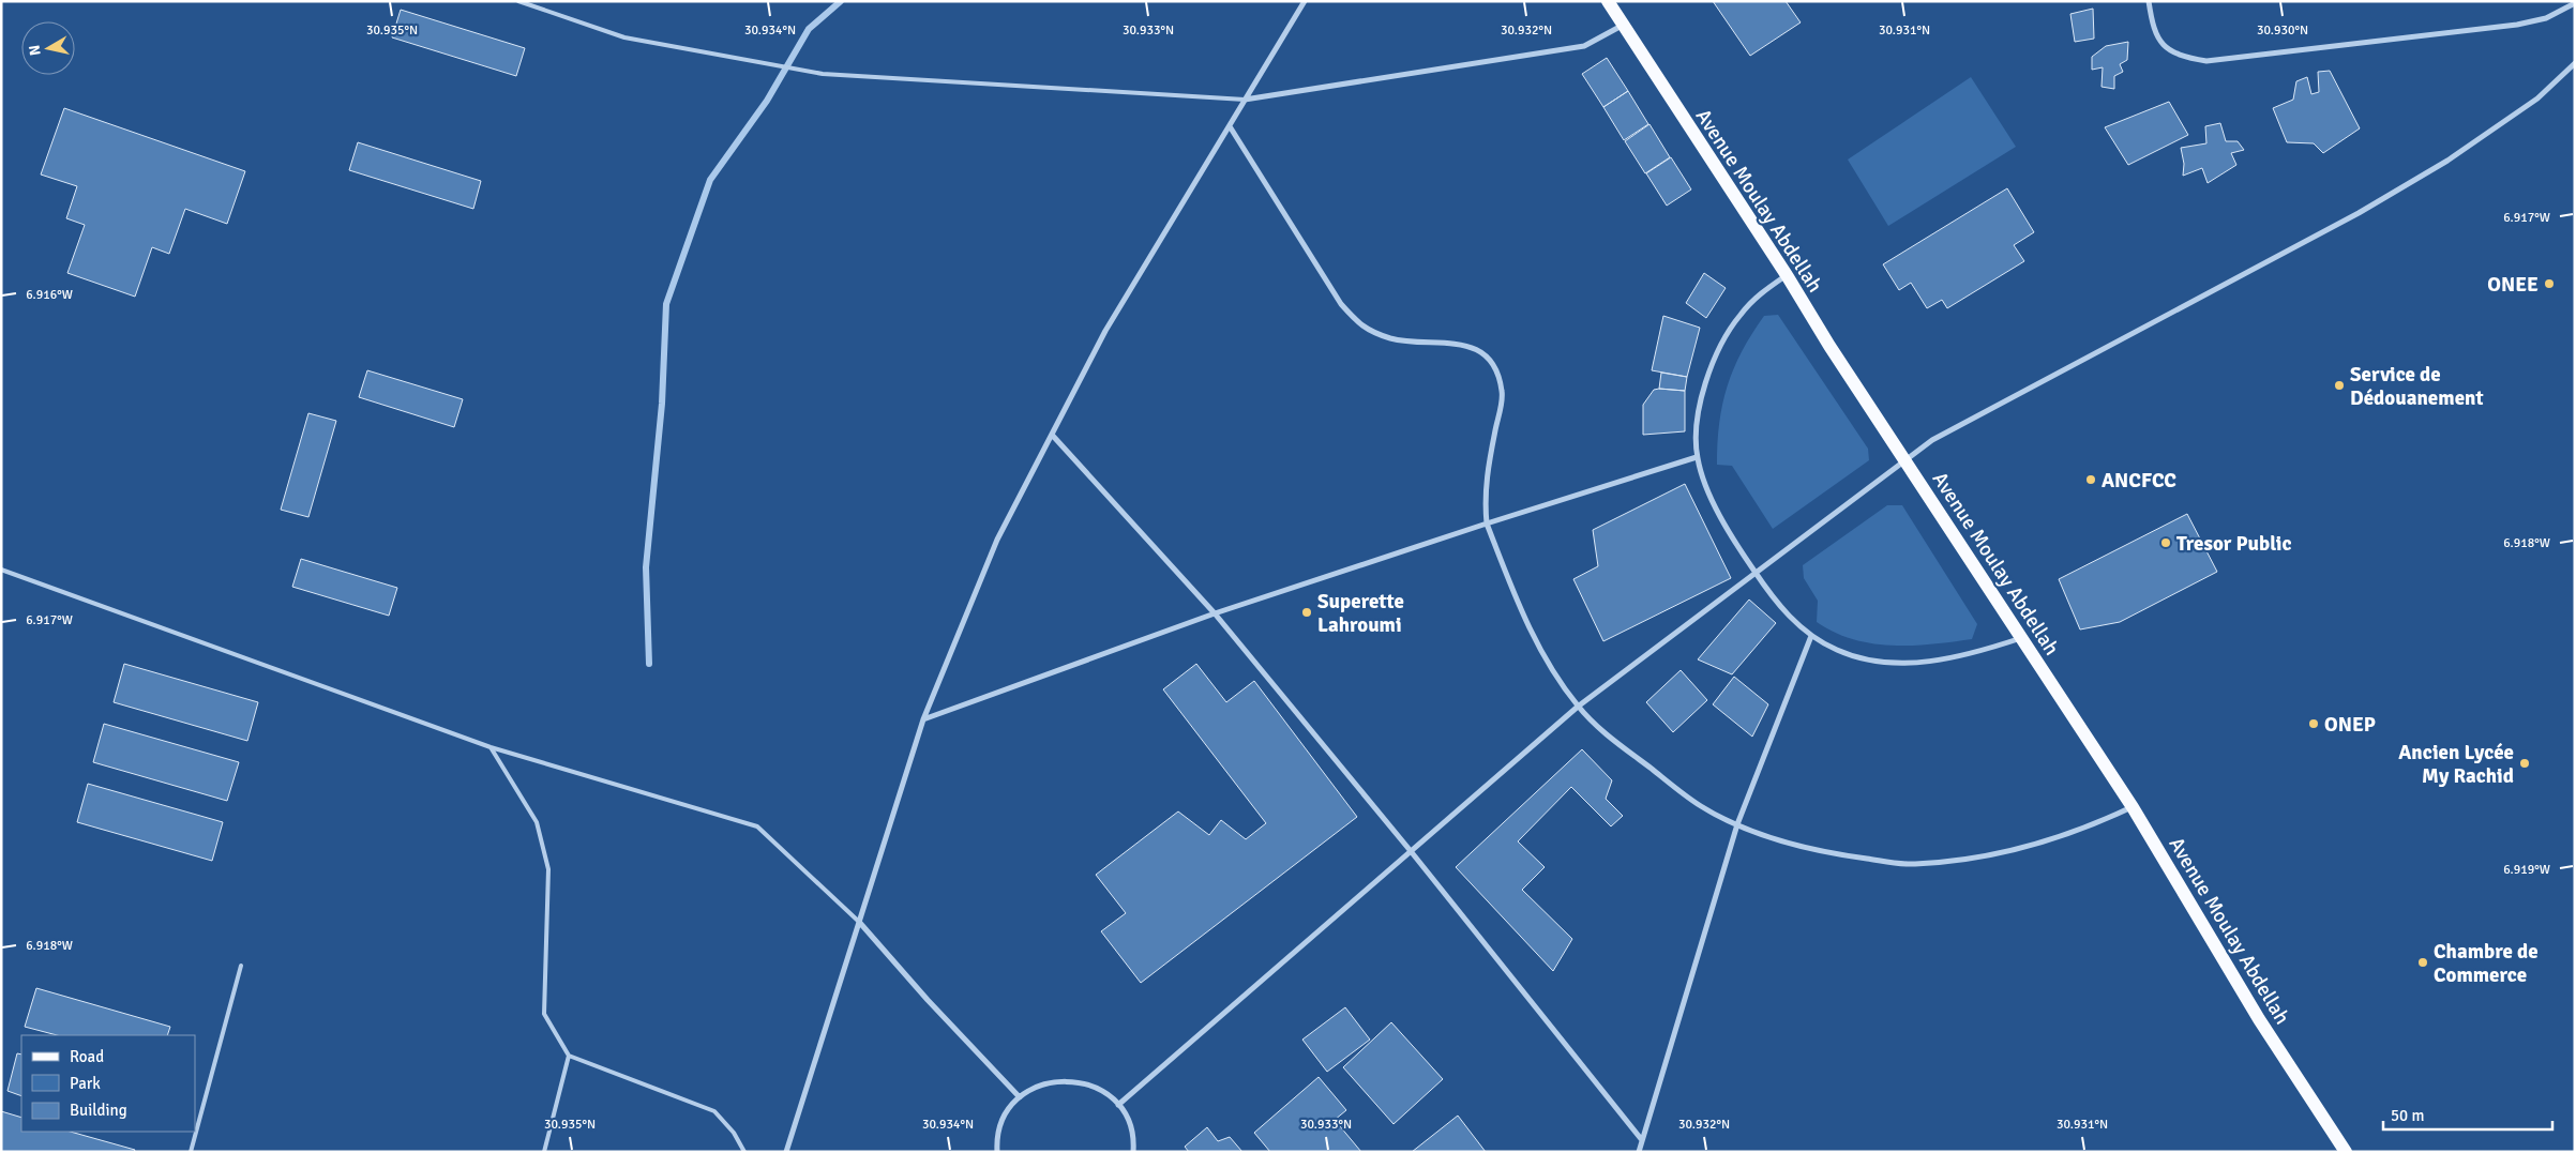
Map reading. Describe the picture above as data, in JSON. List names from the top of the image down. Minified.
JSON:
{"streets":{"main road":["Avenue Moulay Abdellah"]},"places":["ONEE","Service de Dédouanement","ANCFCC","Tresor Public","Superette Lahroumi","ONEP","Ancien Lycée My Rachid","Chambre de Commerce"],"legend":["Road","Park","Building"],"scale_bar":"50 m","north":"left","coordinates":["30.935°N","30.934°N","30.933°N","30.932°N","30.931°N","30.930°N","6.917°W","6.916°W","6.918°W","6.919°W"]}
